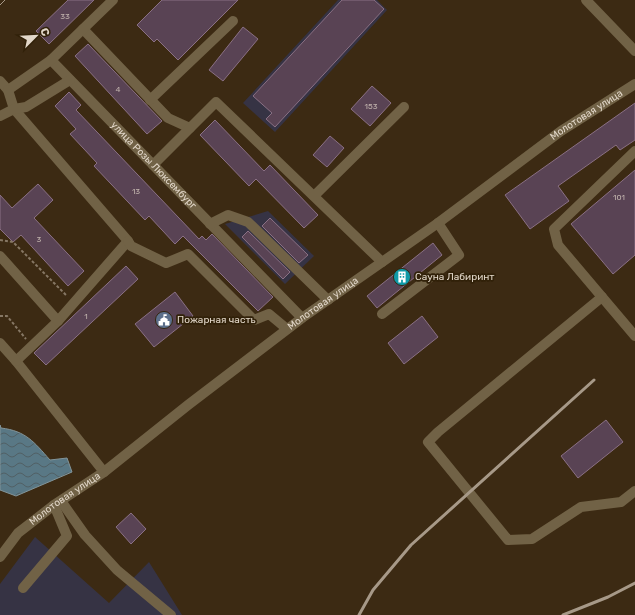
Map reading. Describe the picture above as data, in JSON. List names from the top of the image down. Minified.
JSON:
{"streets":{"street":["Молотовая улица","улица Розы Люксембург"]},"crossings":[["Молотовая улица","улица Розы Люксембург"]],"places":{"building":["Сауна Лабиринт"],"public building":["Пожарная часть"]},"house_numbers":["33","4","153","13","101","3","1"],"north":"top right"}
